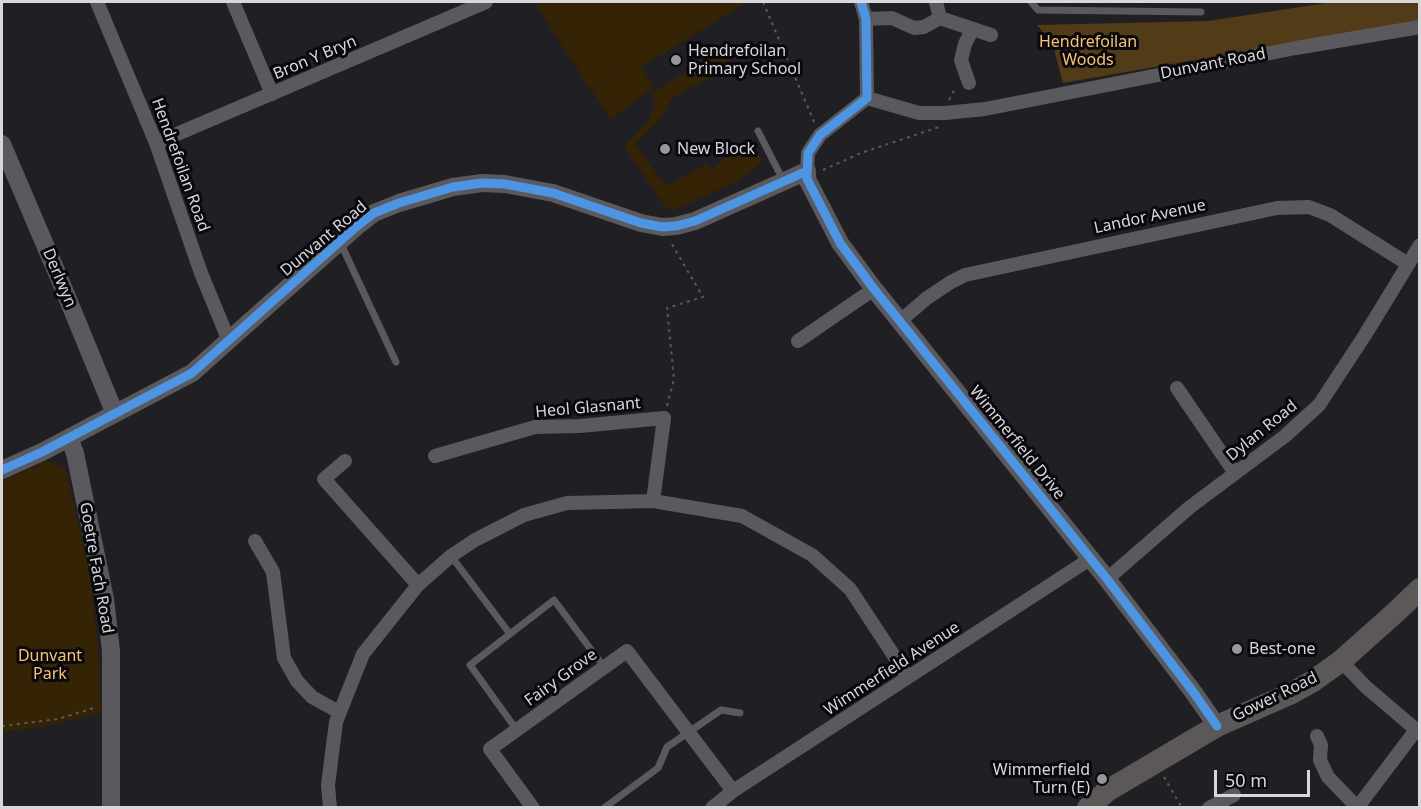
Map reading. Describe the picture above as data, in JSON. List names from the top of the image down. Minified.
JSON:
{"streets":{"main road":["Gower Road"],"street":["Bron Y Bryn","Dunvant Road","Hendrefoilan Road","Landor Avenue","Derlwyn","Heol Glasnant","Dylan Road","Wimmerfield Drive","Goetre Fach Road","Wimmerfield Avenue","Fairy Grove"]},"crossings":[["Bron Y Bryn","Hendrefoilan Road"],["Dunvant Road","Hendrefoilan Road"],["Dunvant Road","Derlwyn"],["Dunvant Road","Wimmerfield Drive"],["Dunvant Road","Goetre Fach Road"],["Landor Avenue","Dylan Road"],["Landor Avenue","Wimmerfield Drive"],["Dylan Road","Wimmerfield Drive"],["Wimmerfield Drive","Wimmerfield Avenue"],["Wimmerfield Drive","Gower Road"],["Wimmerfield Avenue","Fairy Grove"]],"parks":["Hendrefoilan Woods","Dunvant Park"],"places":["Hendrefoilan Primary School","New Block","Best-one","Wimmerfield Turn (E)"],"scale_bar":"50 m"}
